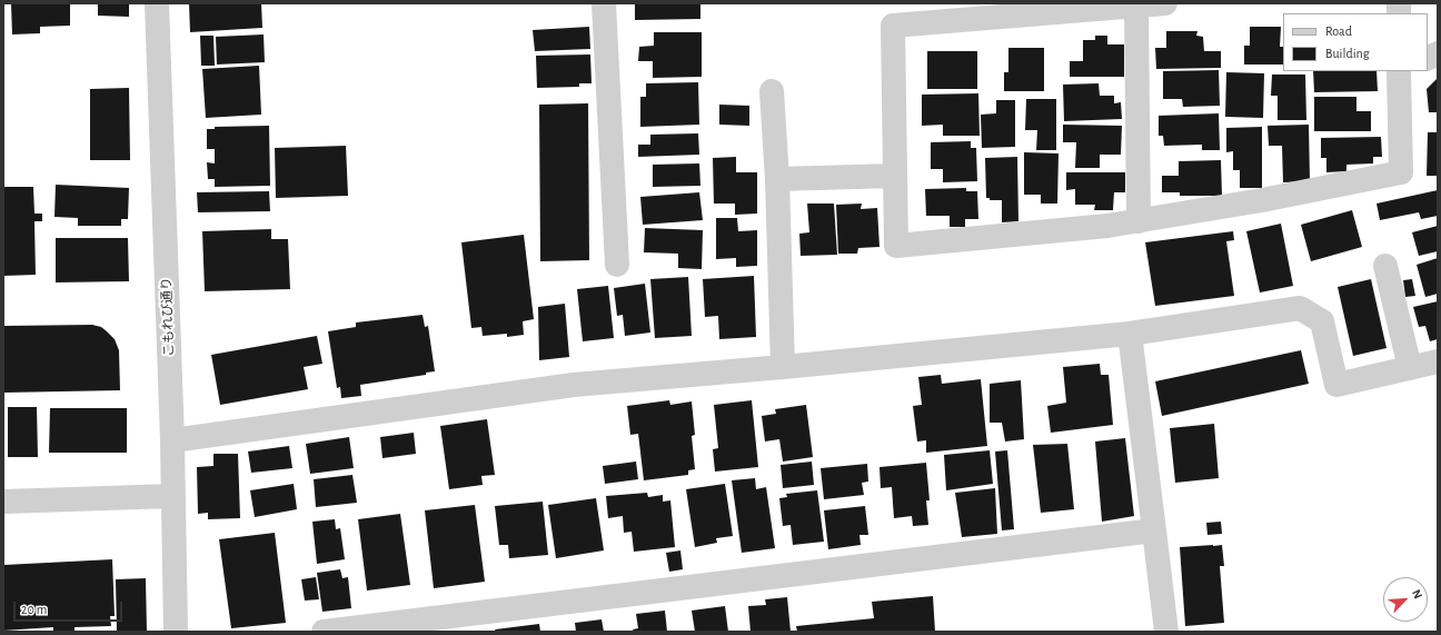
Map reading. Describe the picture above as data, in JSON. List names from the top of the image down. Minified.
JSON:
{"streets":{"street":["こもれび通り"]},"legend":["Road","Building"],"scale_bar":"20 m","north":"top right"}
